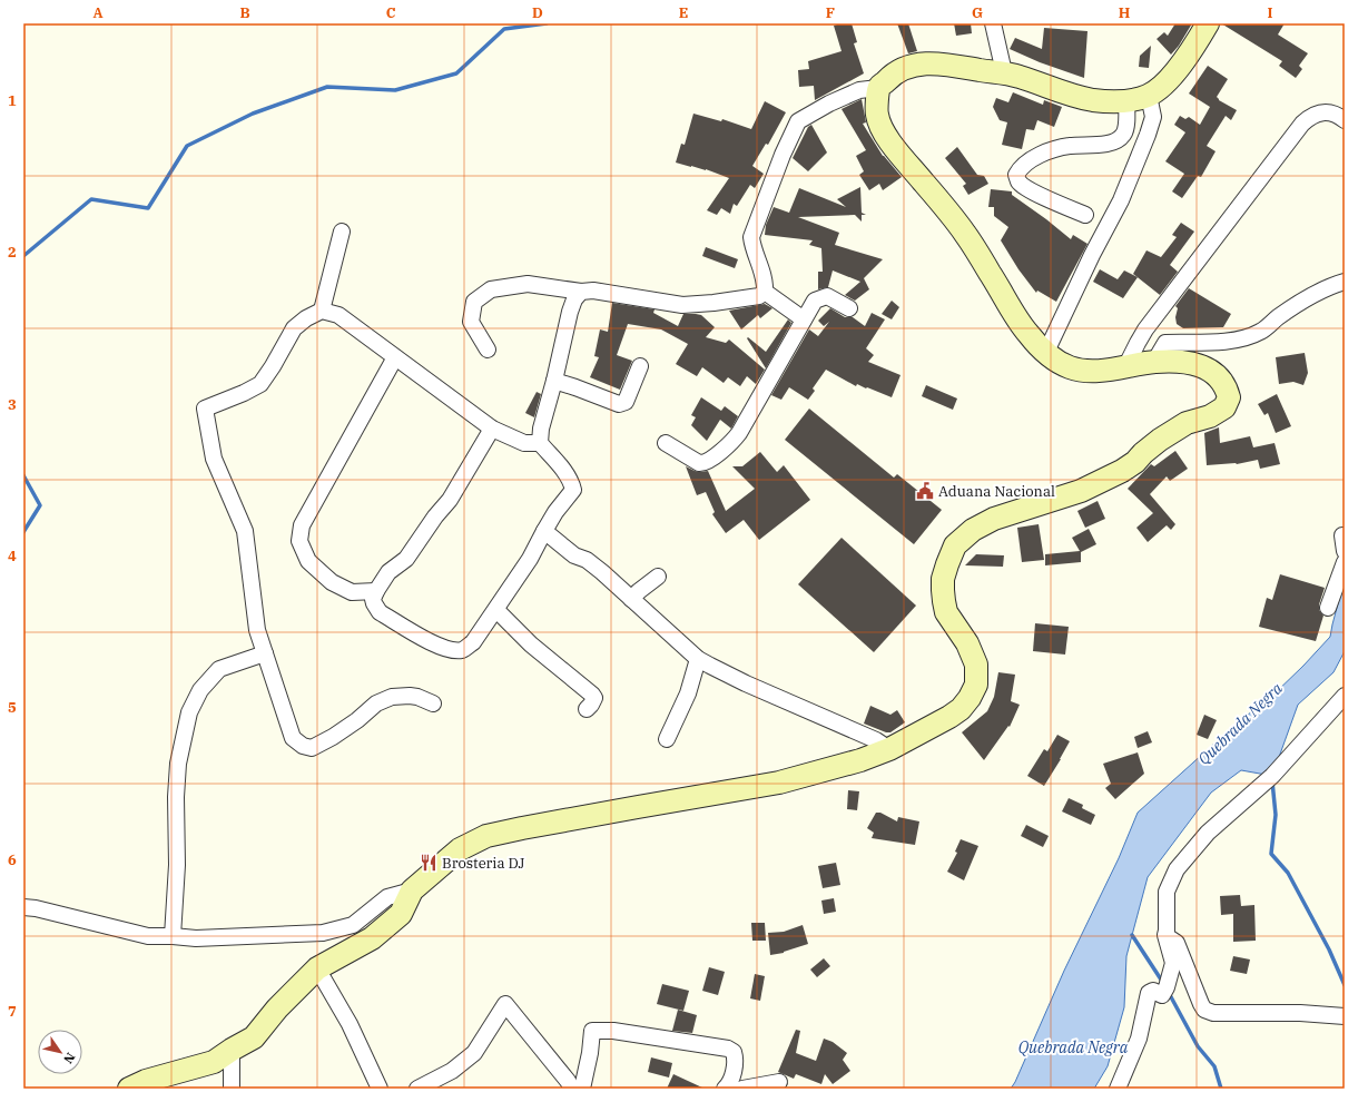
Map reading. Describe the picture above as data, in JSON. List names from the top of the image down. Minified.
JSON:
{"water":["Quebrada Negra"],"places":{"public building":["Aduana Nacional"],"restaurant":["Brosteria DJ"]},"north":"bottom right","grid":{"columns":["A","B","C","D","E","F","G","H","I"],"rows":["1","2","3","4","5","6","7"]}}
